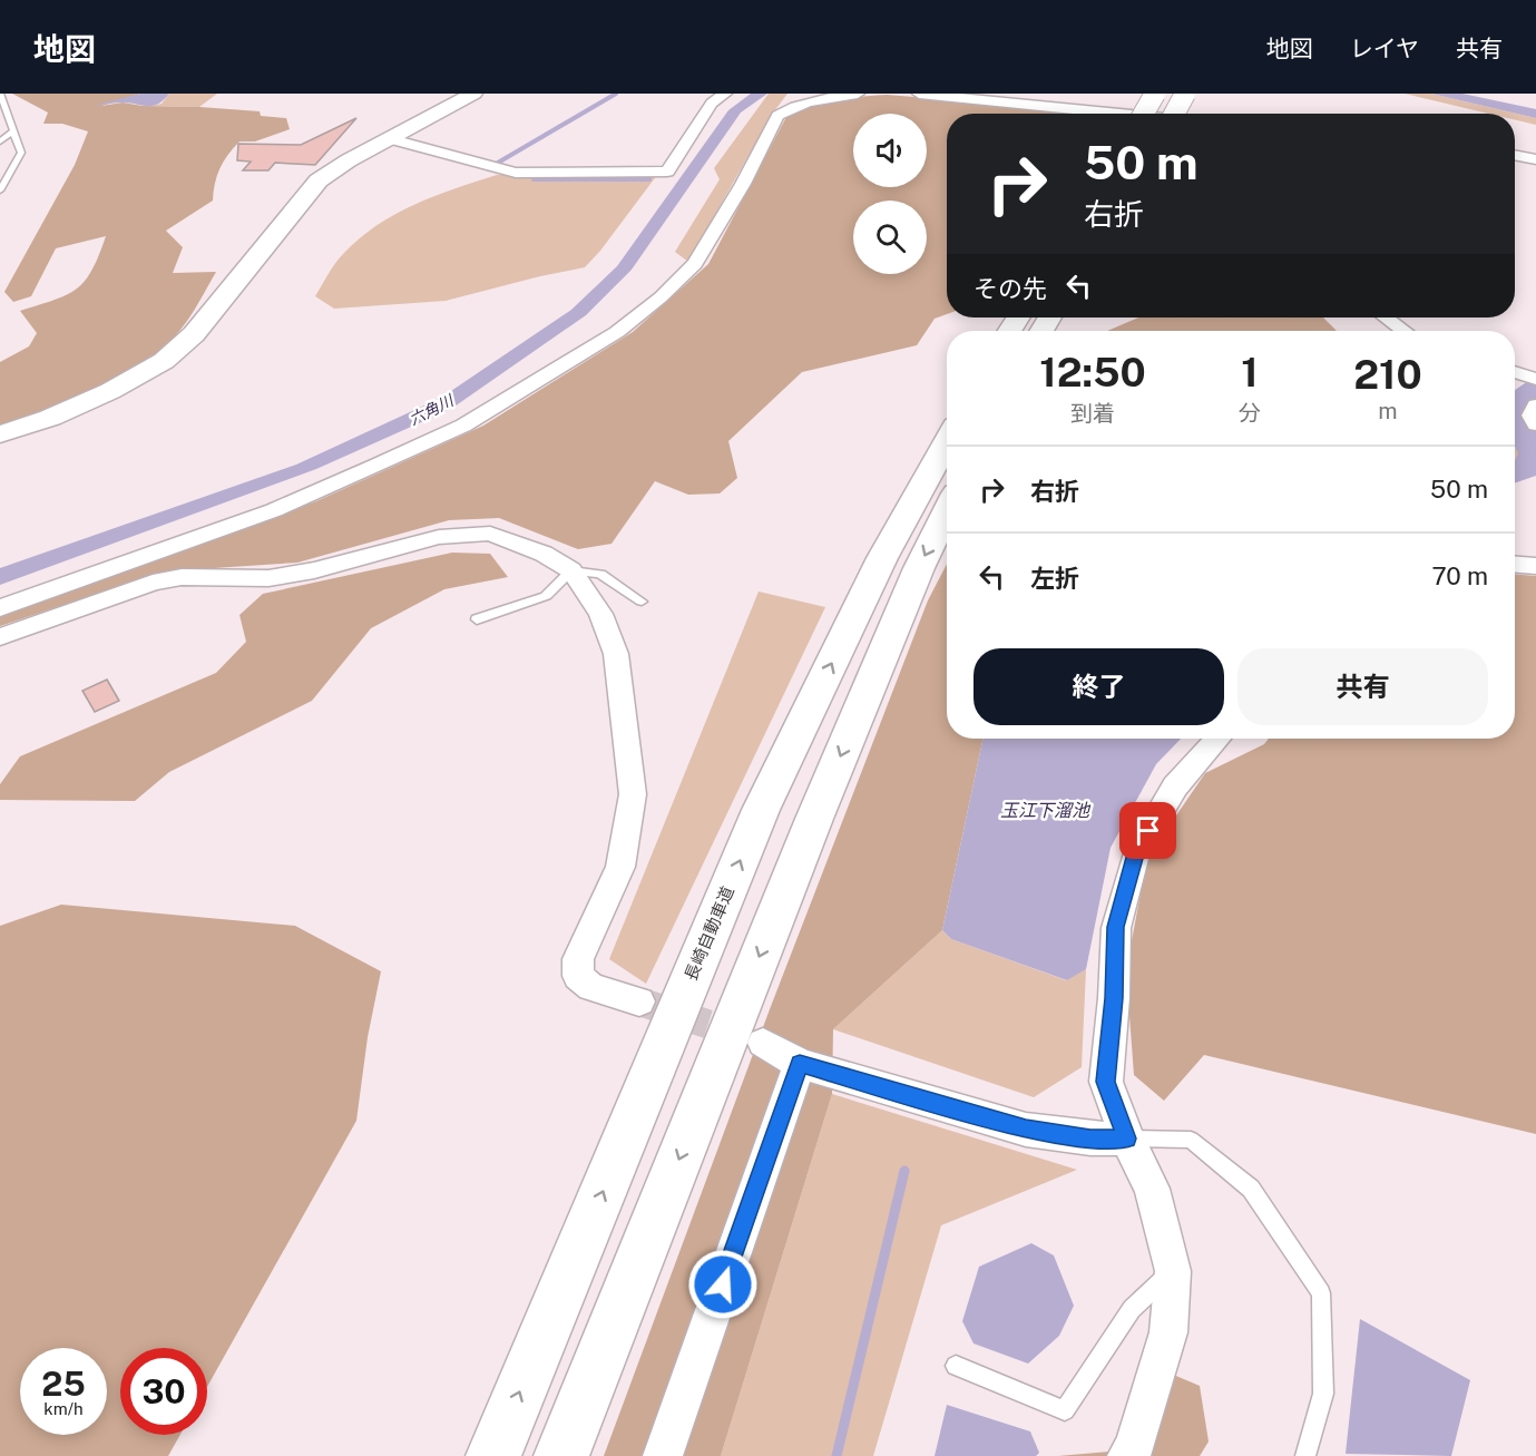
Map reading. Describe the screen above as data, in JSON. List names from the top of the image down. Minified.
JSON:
{"streets":{"main road":["長崎自動車道"]},"water":["六角川","玉江下溜池"],"page":{"header":"地図","nav":["地図","レイヤ","共有"],"turn":["50 m","右折"],"then":"その先","eta":["12:50","到着","1","分","210","m"],"list":[{"name":"右折","value":"50 m"},{"name":"左折","value":"70 m"}],"buttons":["終了","共有"],"speed":"25 km/h","limit":"30"}}
